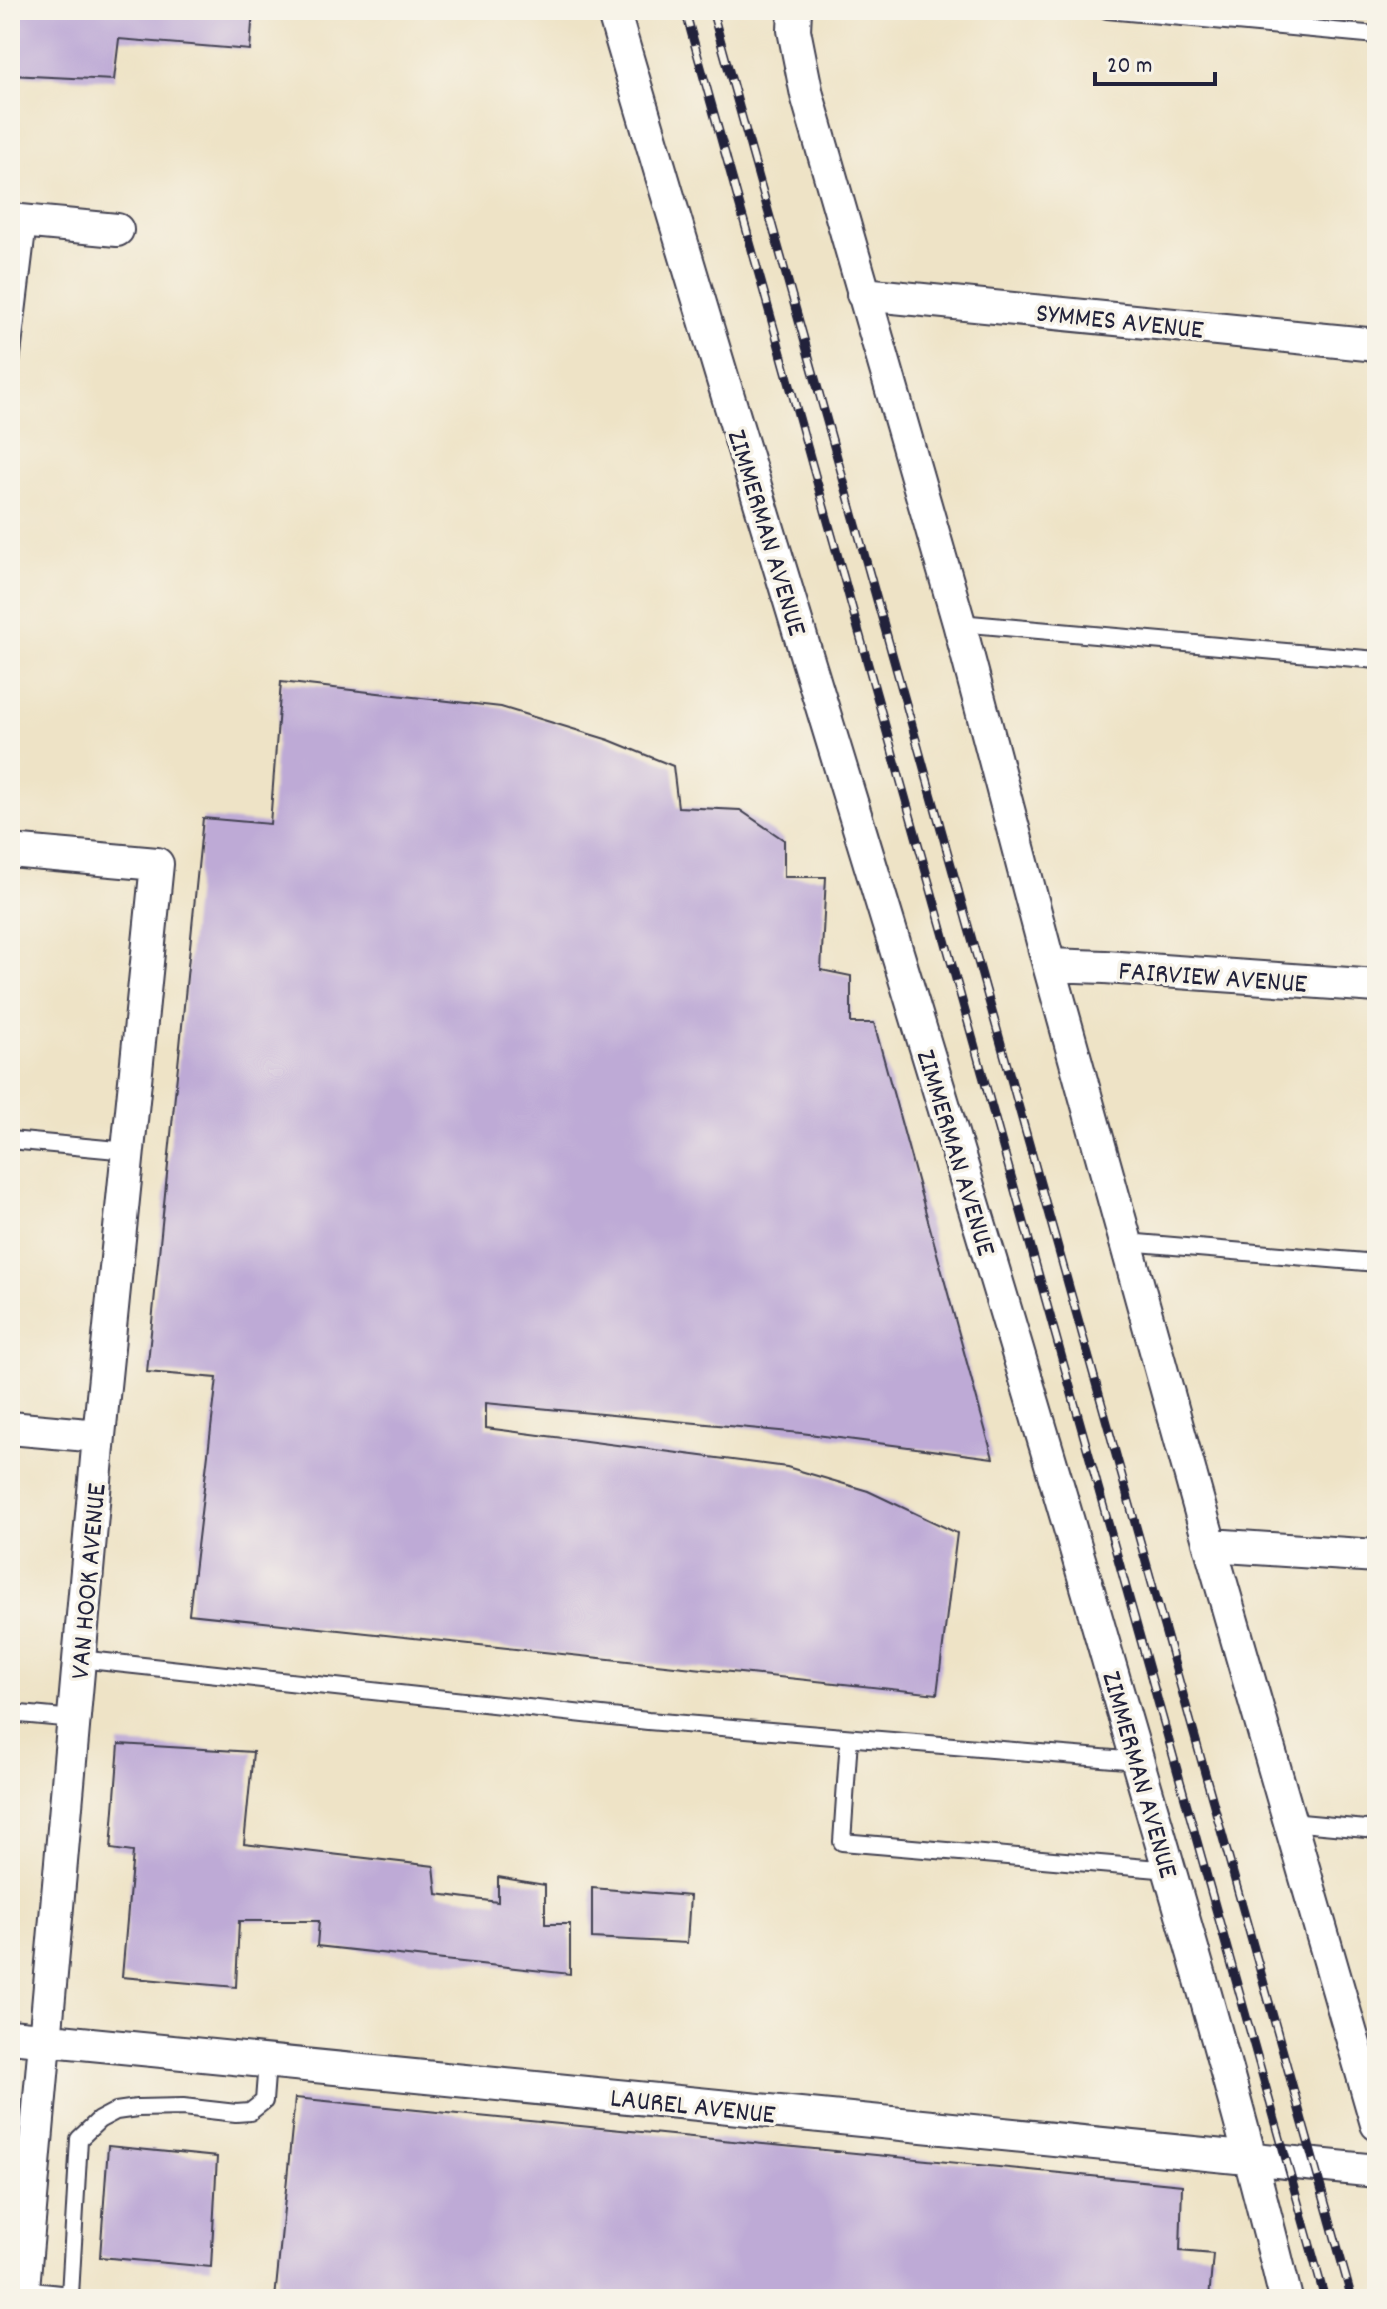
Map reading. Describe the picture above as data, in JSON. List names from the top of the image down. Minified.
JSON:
{"streets":{"street":["SYMMES AVENUE","ZIMMERMAN AVENUE","FAIRVIEW AVENUE","VAN HOOK AVENUE","LAUREL AVENUE"]},"crossings":[["ZIMMERMAN AVENUE","LAUREL AVENUE"],["VAN HOOK AVENUE","LAUREL AVENUE"]],"scale_bar":"20 m"}
